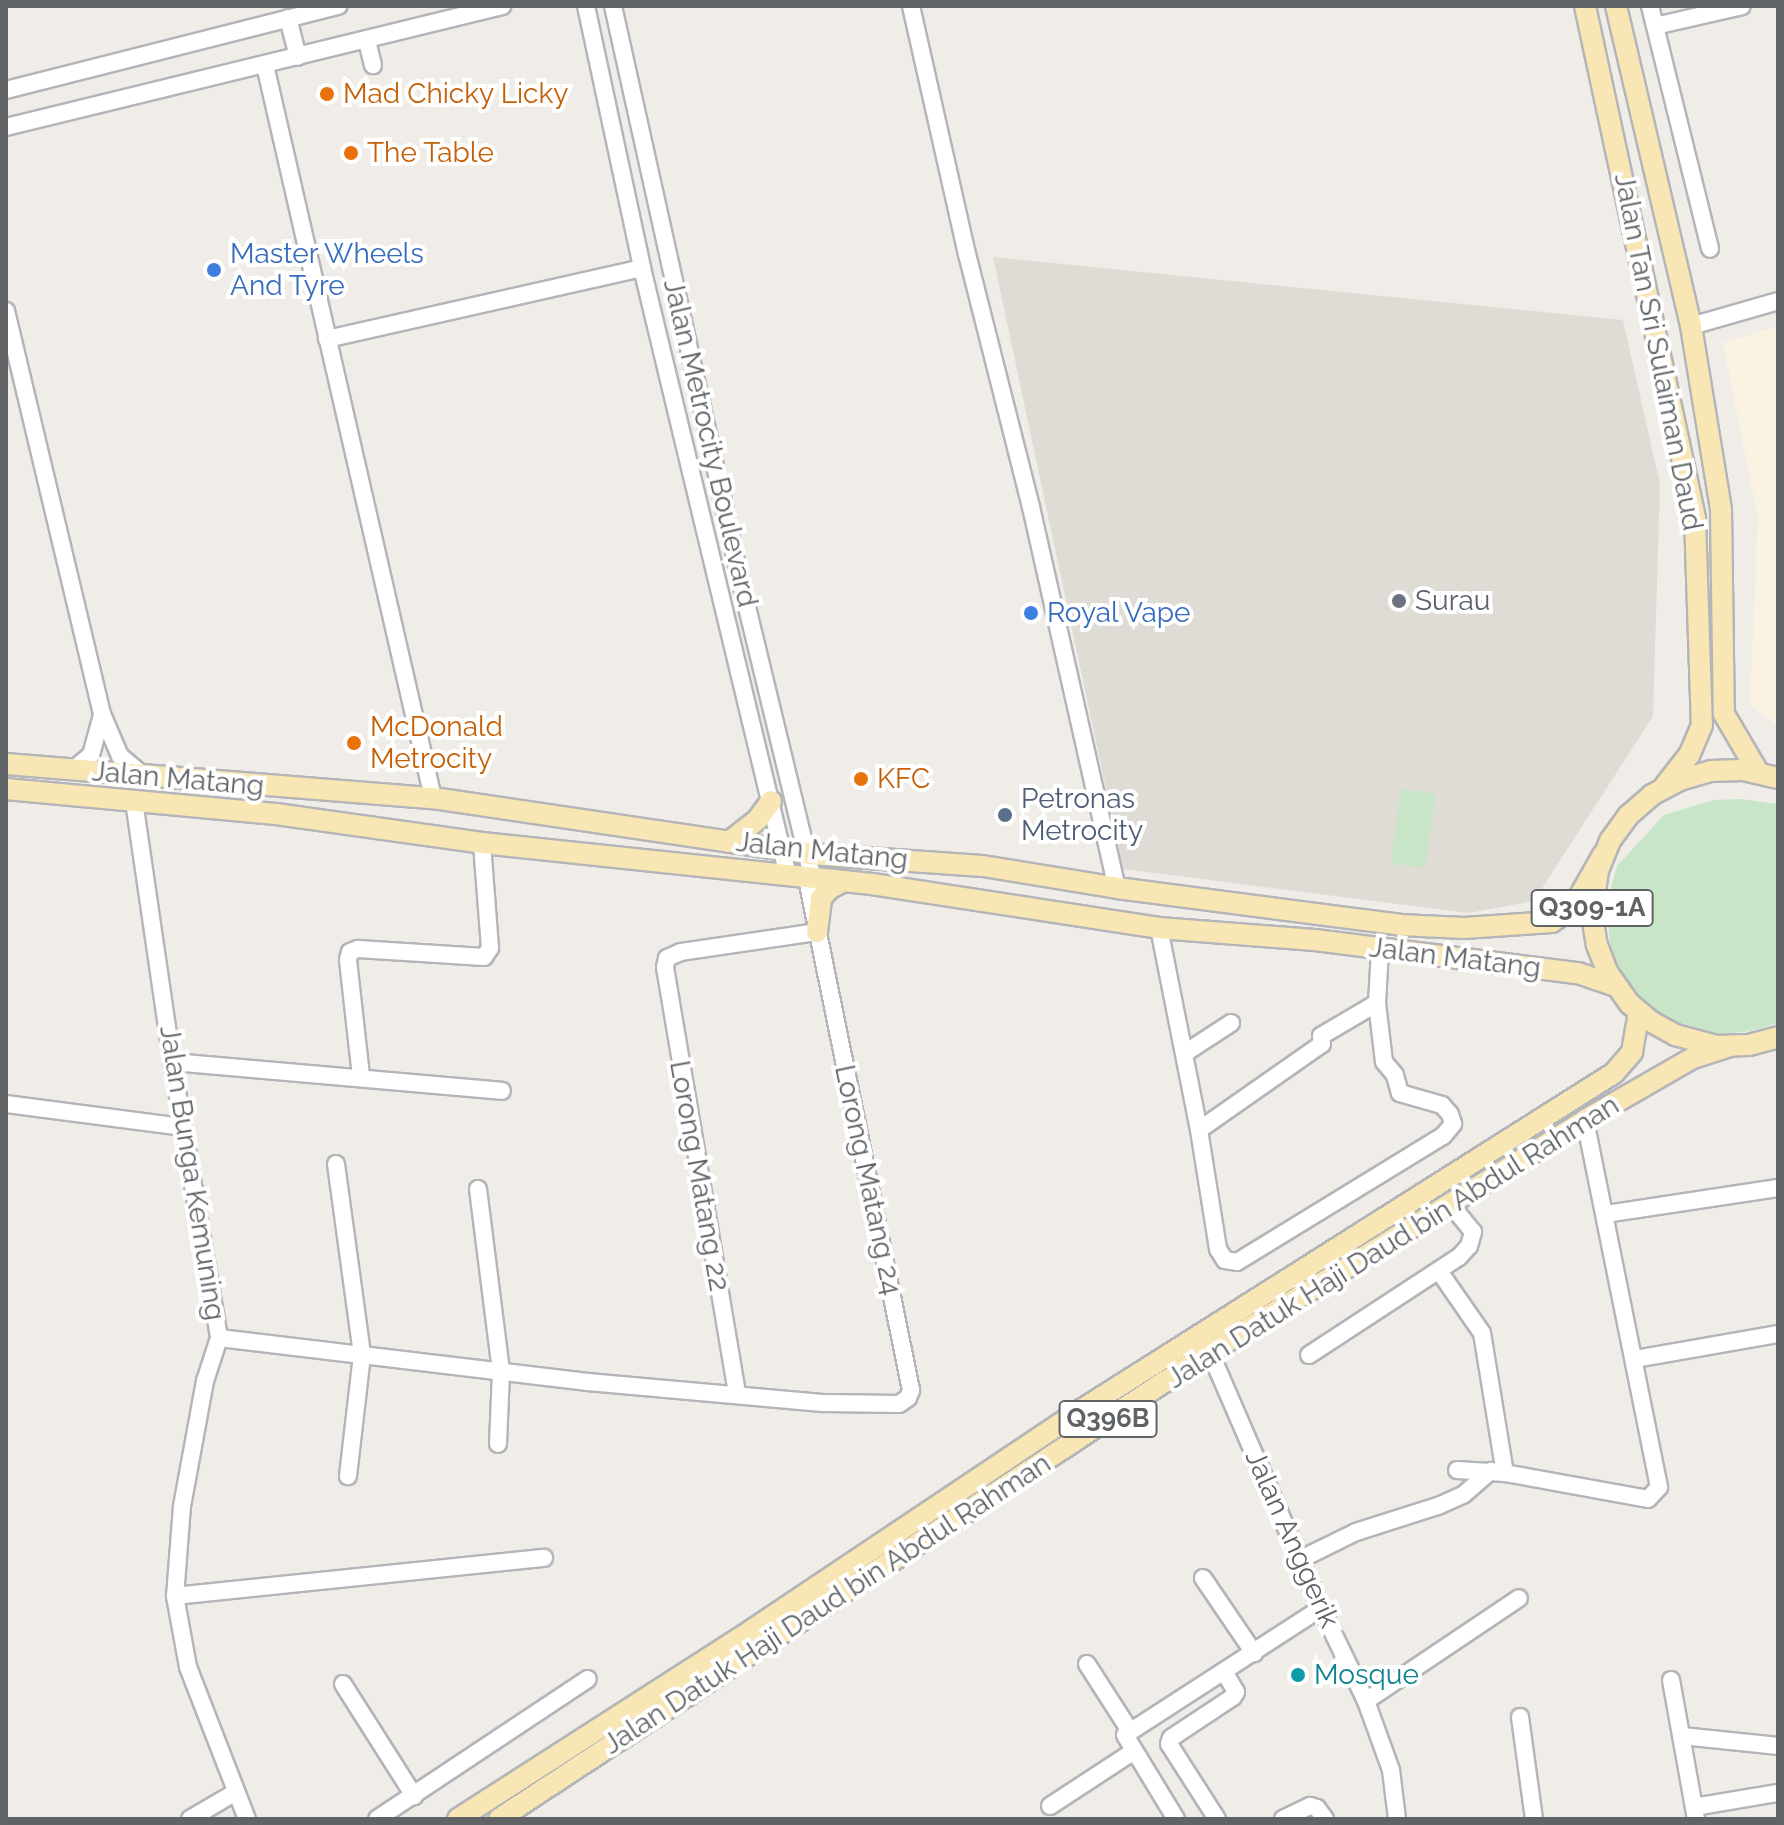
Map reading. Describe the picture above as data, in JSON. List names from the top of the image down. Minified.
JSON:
{"streets":{"main road":["Jalan Tan Sri Sulaiman Daud","Jalan Matang","Q309-1A","Jalan Datuk Haji Daud bin Abdul Rahman","Q396B"],"street":["Jalan Metrocity Boulevard","Jalan Bunga Kemuning","Lorong Matang 22","Lorong Matang 24","Jalan Anggerik"]},"crossings":[["Jalan Tan Sri Sulaiman Daud","Q309-1A"],["Jalan Metrocity Boulevard","Jalan Matang"],["Jalan Metrocity Boulevard","Lorong Matang 24"],["Jalan Matang","Q309-1A"],["Jalan Matang","Jalan Bunga Kemuning"],["Jalan Matang","Lorong Matang 24"],["Q309-1A","Jalan Datuk Haji Daud bin Abdul Rahman"],["Lorong Matang 22","Lorong Matang 24"],["Jalan Datuk Haji Daud bin Abdul Rahman","Jalan Anggerik"]],"places":["Mad Chicky Licky","The Table","Master Wheels And Tyre","Surau","Royal Vape","McDonald Metrocity","KFC","Petronas Metrocity","Mosque"]}
